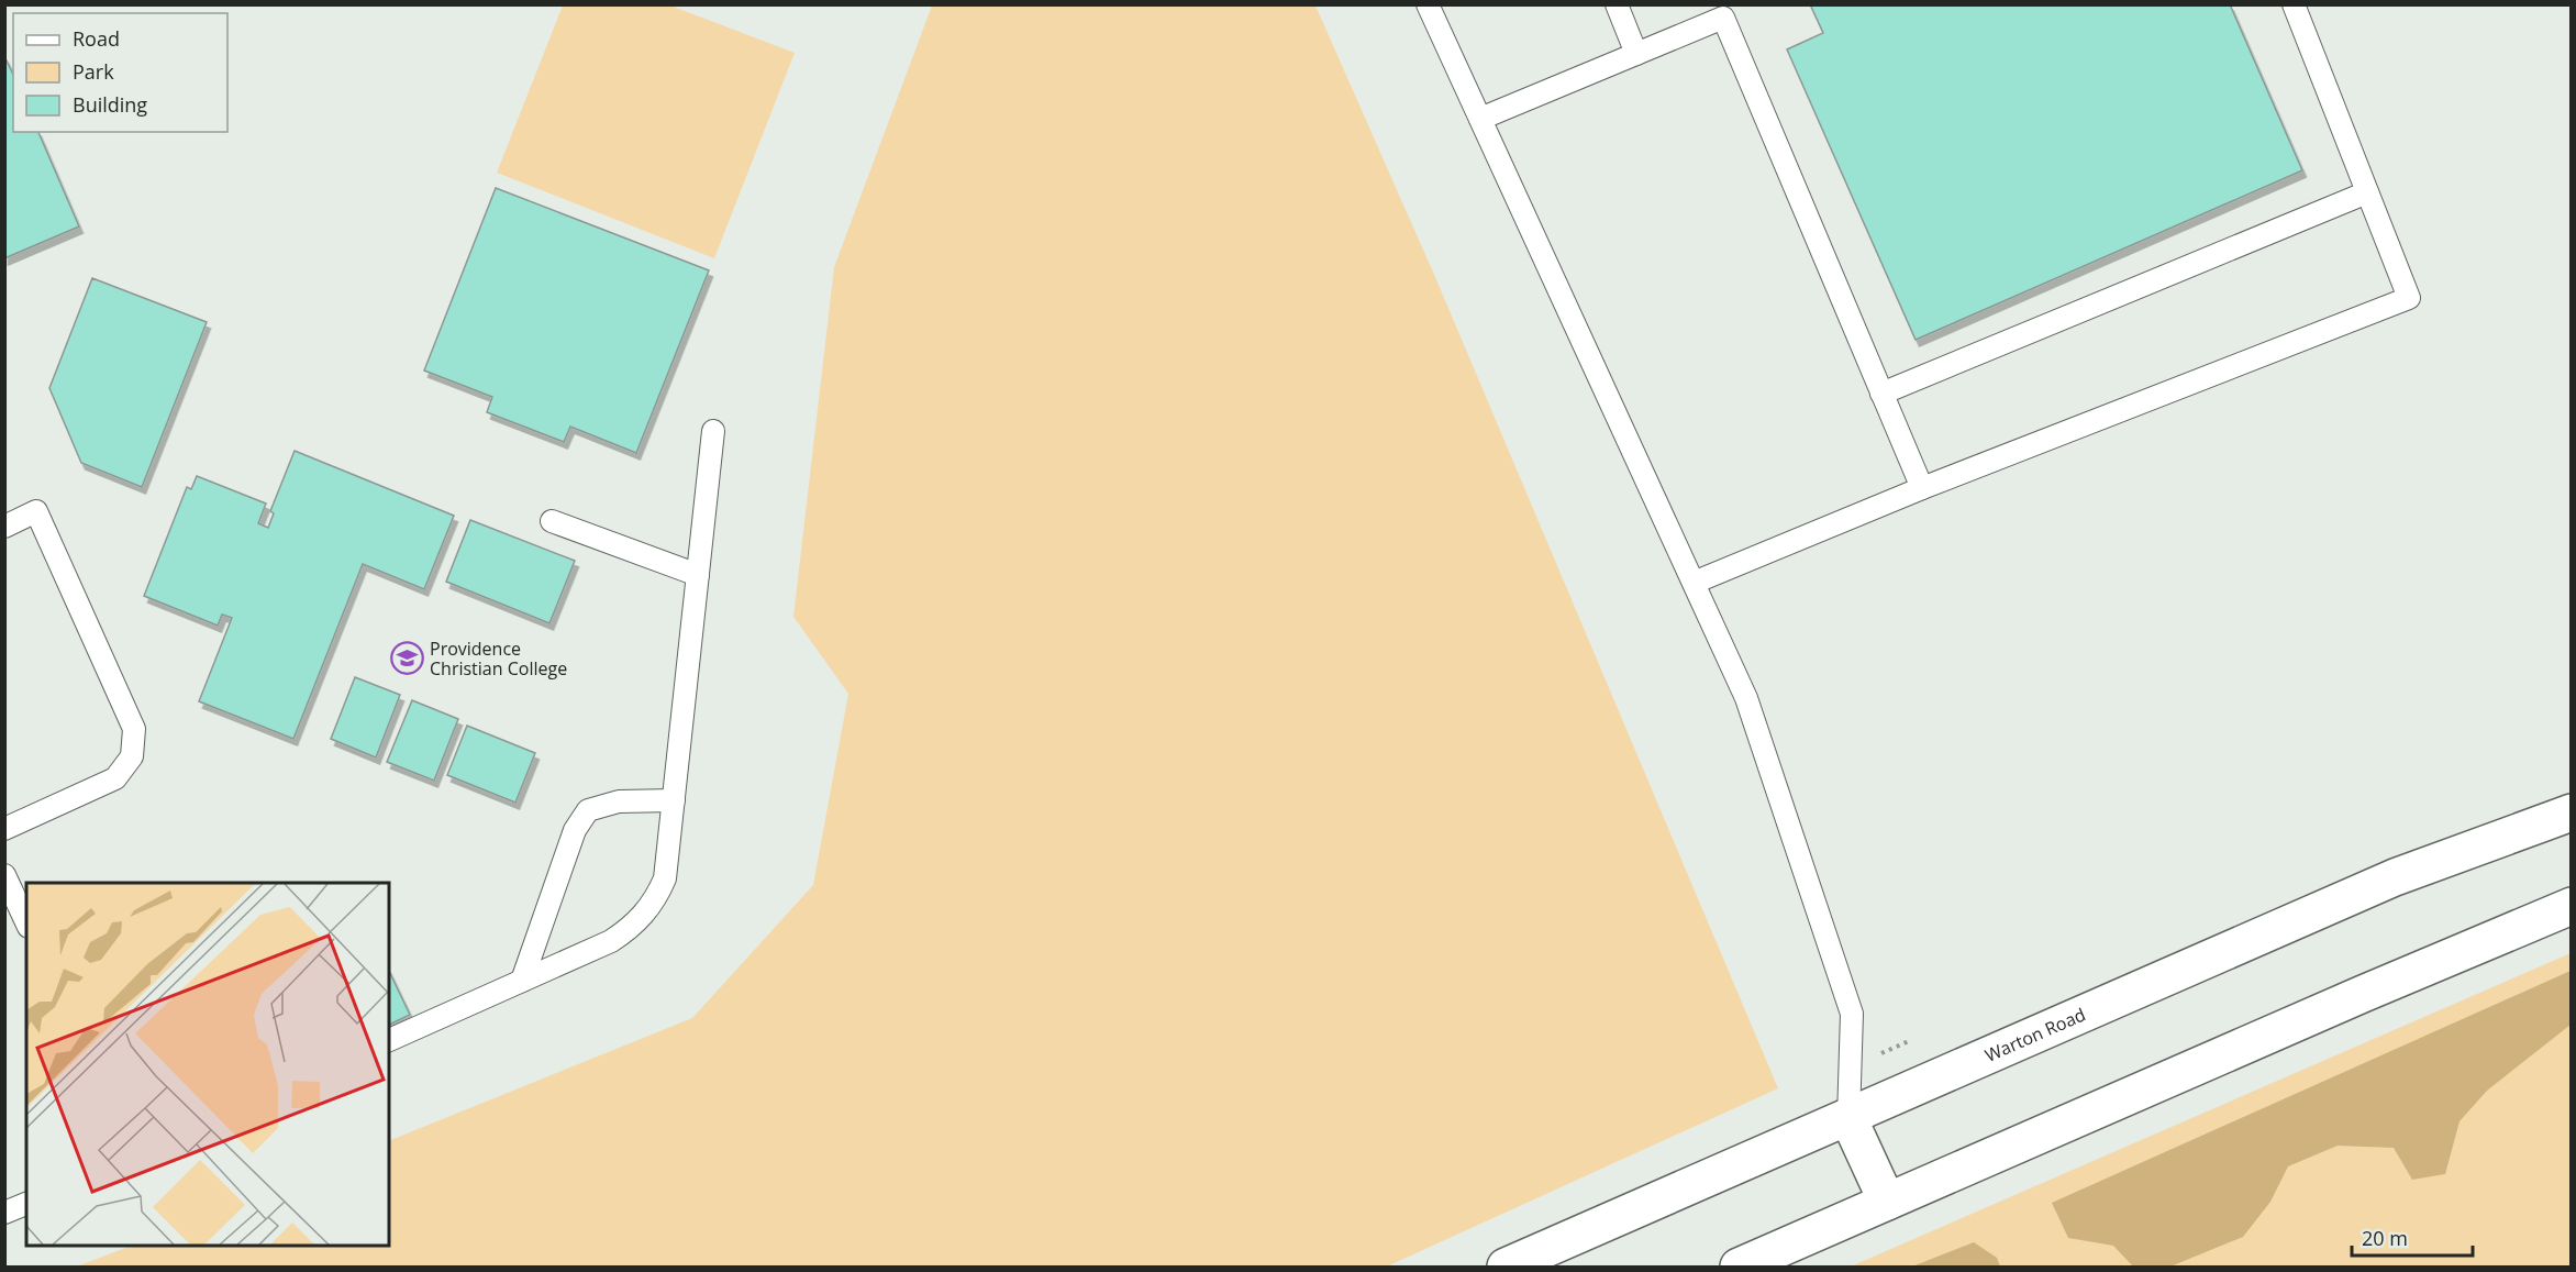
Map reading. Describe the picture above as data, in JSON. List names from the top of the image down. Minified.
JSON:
{"streets":{"main road":["Warton Road"]},"places":{"school or university":["Providence Christian College"]},"legend":["Road","Park","Building"],"scale_bar":"20 m"}
